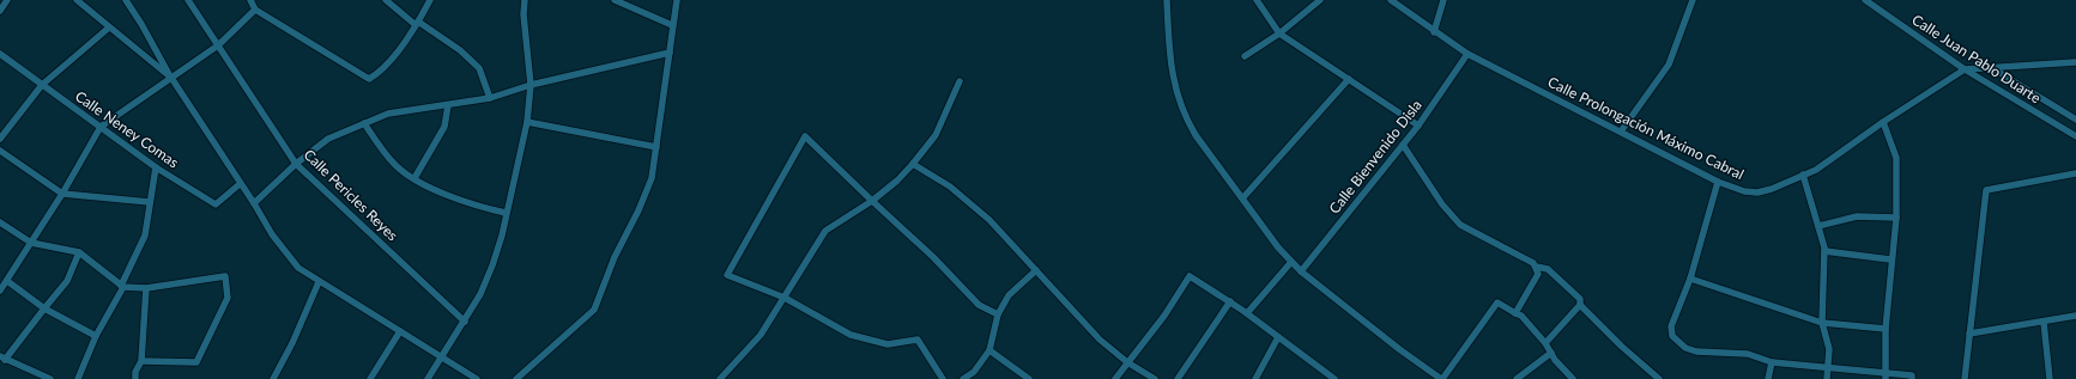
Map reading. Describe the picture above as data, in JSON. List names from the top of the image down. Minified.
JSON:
{"streets":{"street":["Calle Juan Pablo Duarte","Calle Prolongación Máximo Cabral","Calle Neney Comas","Calle Bienvenido Disla","Calle Pericles Reyes"]},"crossings":[["Calle Juan Pablo Duarte","Calle Prolongación Máximo Cabral"],["Calle Prolongación Máximo Cabral","Calle Bienvenido Disla"]]}
